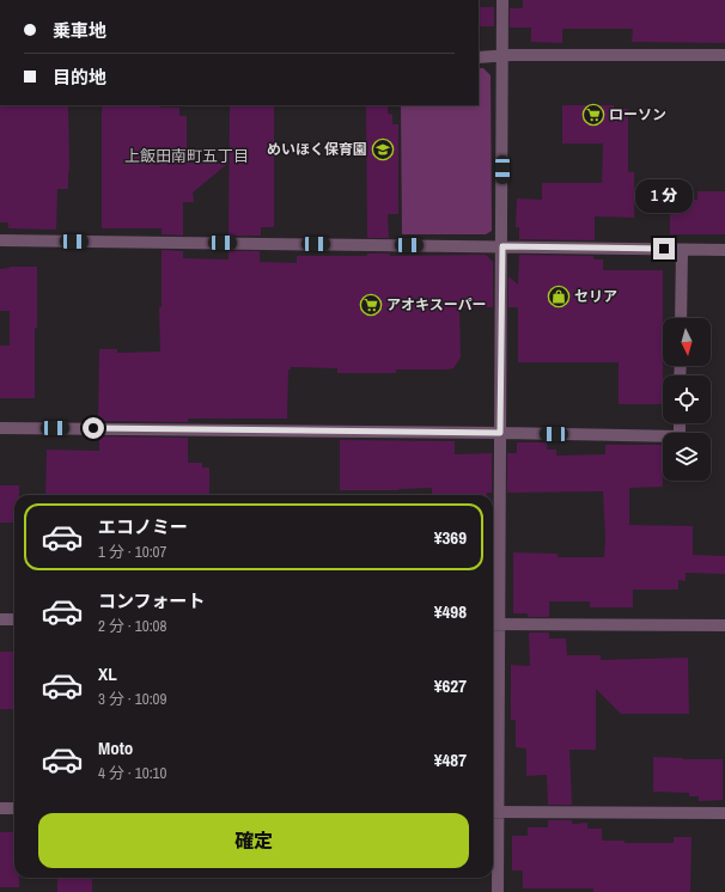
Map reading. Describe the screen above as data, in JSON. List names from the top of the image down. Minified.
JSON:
{"districts":["上飯田南町五丁目"],"places":{"supermarket":["ローソン","アオキスーパー"],"school or university":["めいほく保育園"],"shop":["セリア"]},"north":"bottom","page":{"banner":["乗車地","目的地"],"bubble":"1 分","list":[{"name":"エコノミー","note":"1 分 · 10:07","value":"¥369"},{"name":"コンフォート","note":"2 分 · 10:08","value":"¥498"},{"name":"XL","note":"3 分 · 10:09","value":"¥627"},{"name":"Moto","note":"4 分 · 10:10","value":"¥487"}],"buttons":"確定"}}
